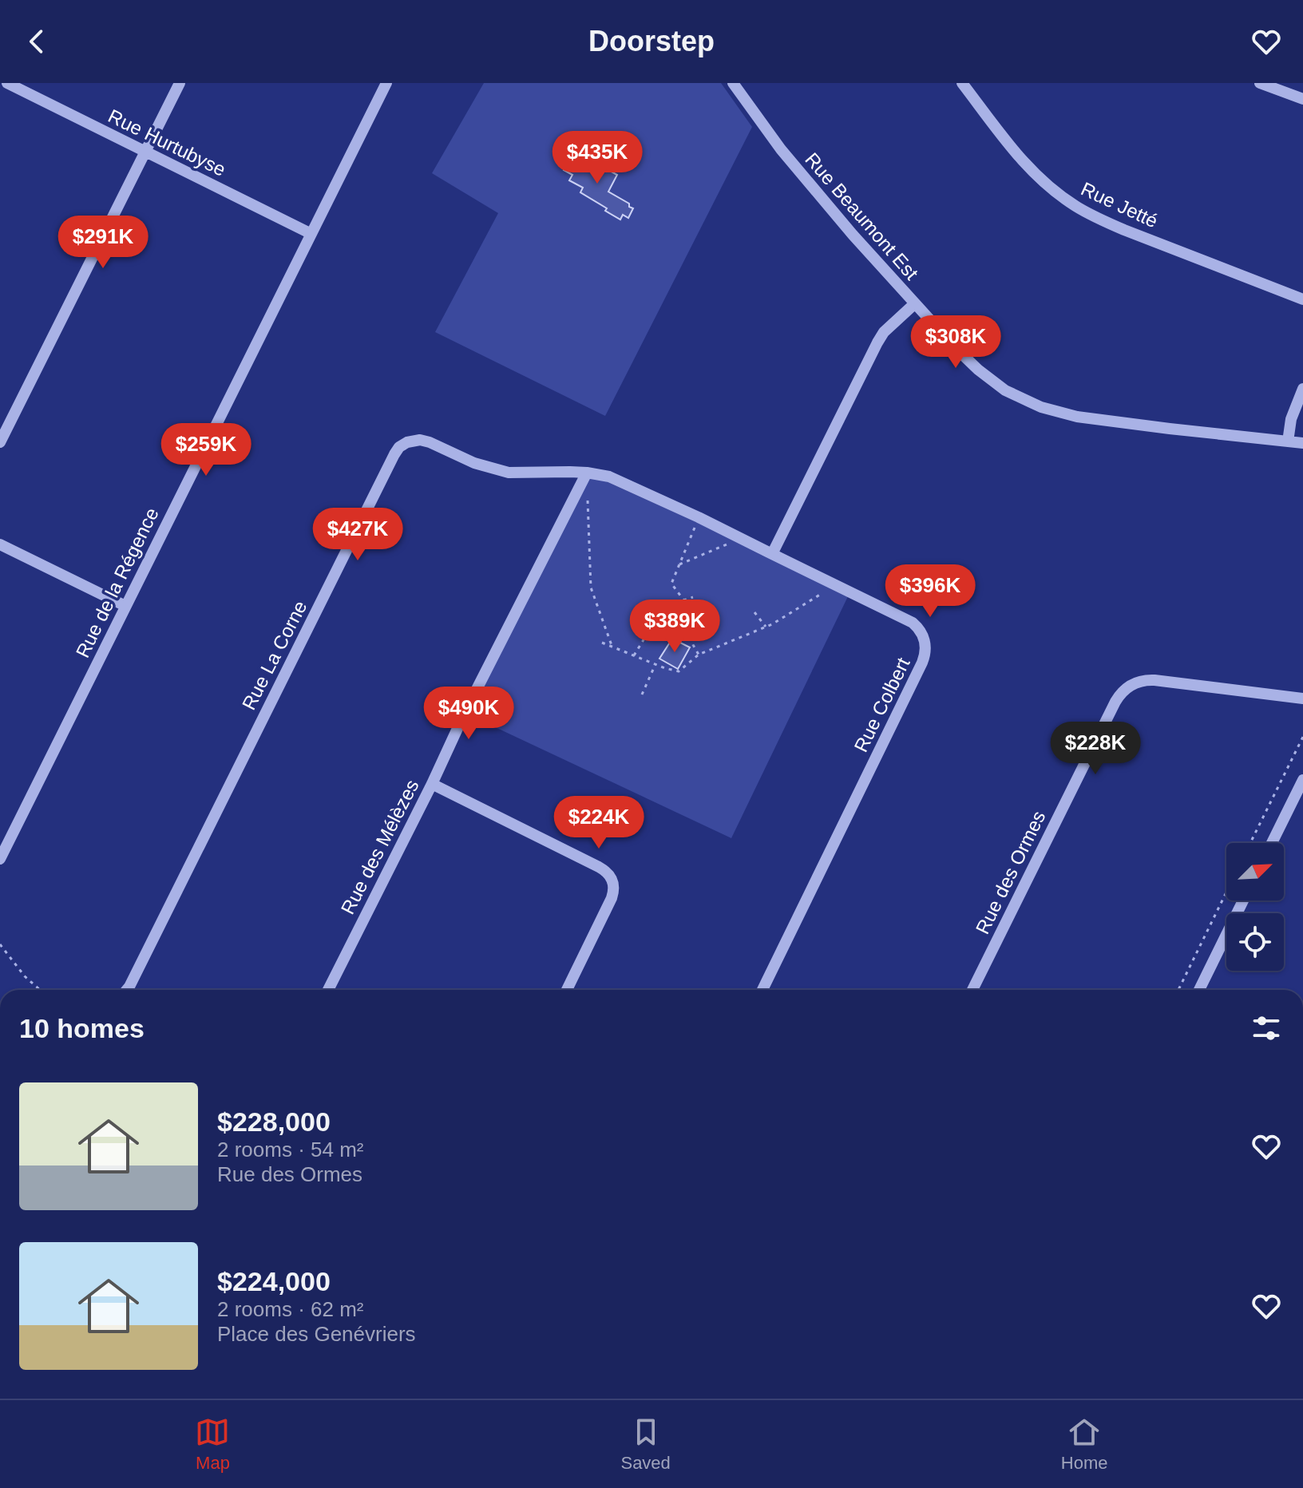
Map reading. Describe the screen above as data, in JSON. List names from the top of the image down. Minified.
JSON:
{"streets":{"street":["Rue Hurtubyse","Rue Jetté","Rue Beaumont Est","Rue de la Régence","Rue La Corne","Rue Colbert","Rue des Mélèzes","Rue des Ormes"]},"crossings":[["Rue Hurtubyse","Rue de la Régence"],["Rue La Corne","Rue Colbert"],["Rue La Corne","Rue des Mélèzes"]],"north":"top right","page":{"header":"Doorstep","price":["$435K","$291K","$308K","$259K","$427K","$396K","$389K","$490K","$228K","$224K"],"heading":"10 homes","list":[{"name":"$228,000","note":"2 rooms · 54 m² · Rue des Ormes"},{"name":"$224,000","note":"2 rooms · 62 m² · Place des Genévriers"}],"tabs":["Map","Saved","Home"]}}
